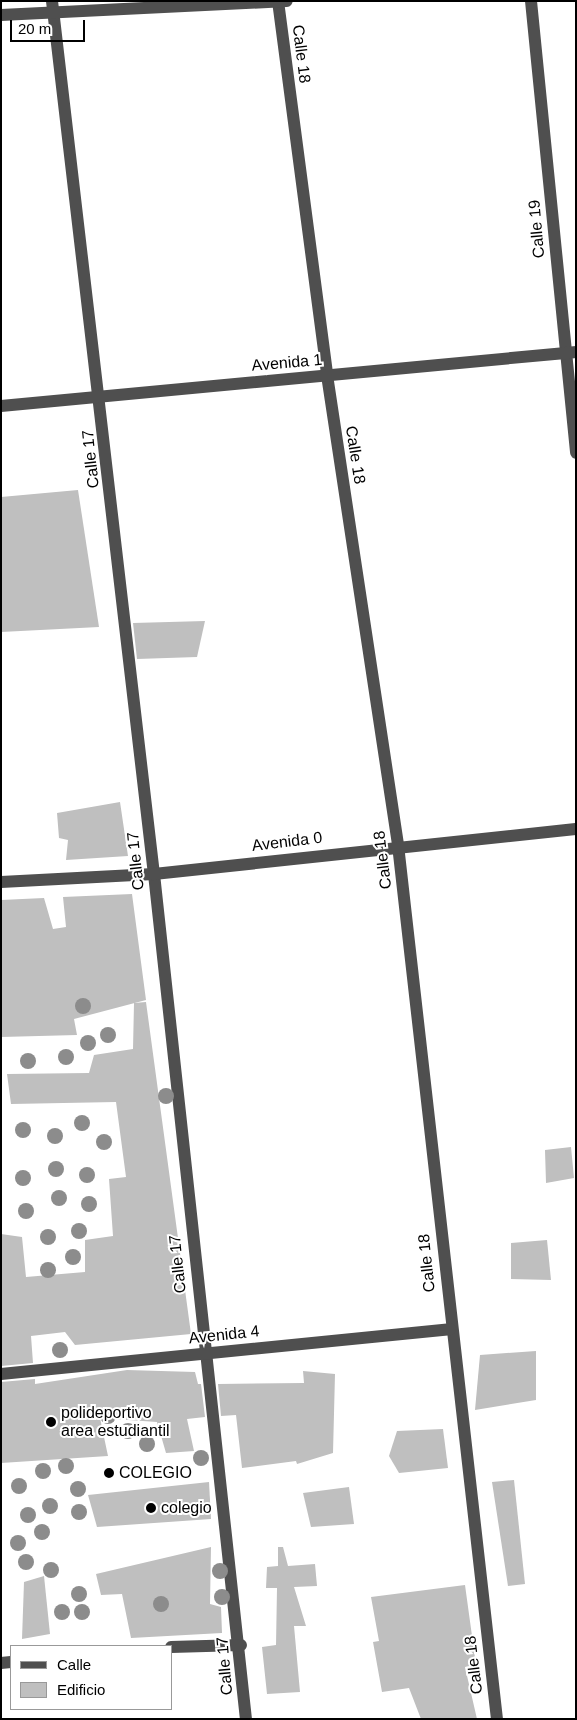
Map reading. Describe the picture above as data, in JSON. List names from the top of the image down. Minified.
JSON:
{"streets":{"street":["Calle 18","Calle 19","Avenida 1","Calle 17","Avenida 0","Avenida 4"]},"crossings":[["Calle 18","Avenida 1"],["Calle 18","Avenida 0"],["Calle 18","Avenida 4"],["Calle 19","Avenida 1"],["Avenida 1","Calle 17"],["Calle 17","Avenida 0"],["Calle 17","Avenida 4"]],"places":["polideportivo area estudiantil","COLEGIO","colegio"],"legend":["Calle","Edificio"],"scale_bar":"20 m"}
